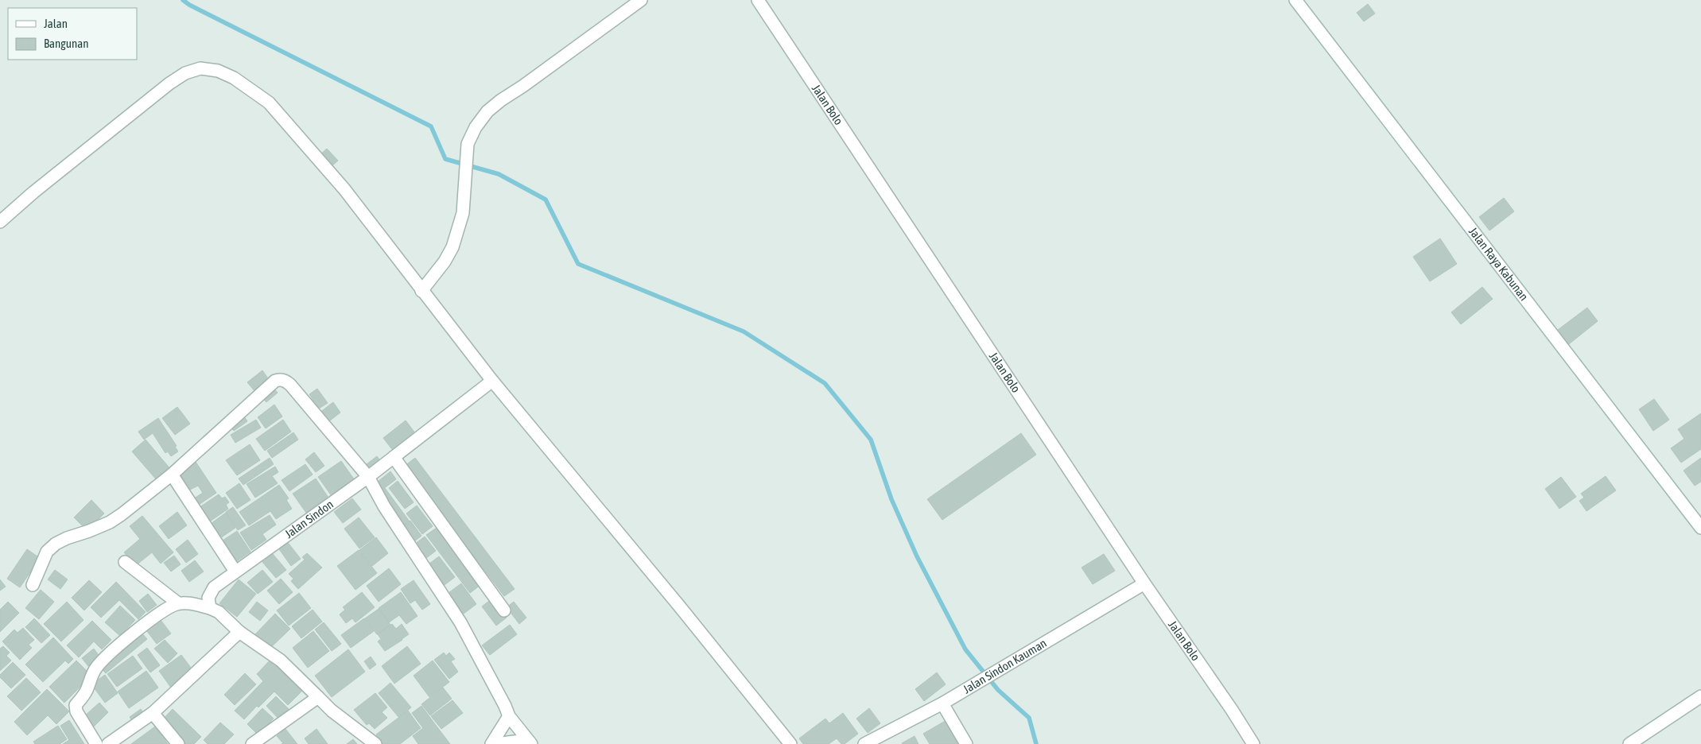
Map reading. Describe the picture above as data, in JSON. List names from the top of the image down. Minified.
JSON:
{"streets":{"street":["Jalan Bolo","Jalan Raya Kabunan","Jalan Sindon","Jalan Sindon Kauman"]},"crossings":[["Jalan Bolo","Jalan Sindon Kauman"]],"legend":["Jalan","Bangunan"]}
